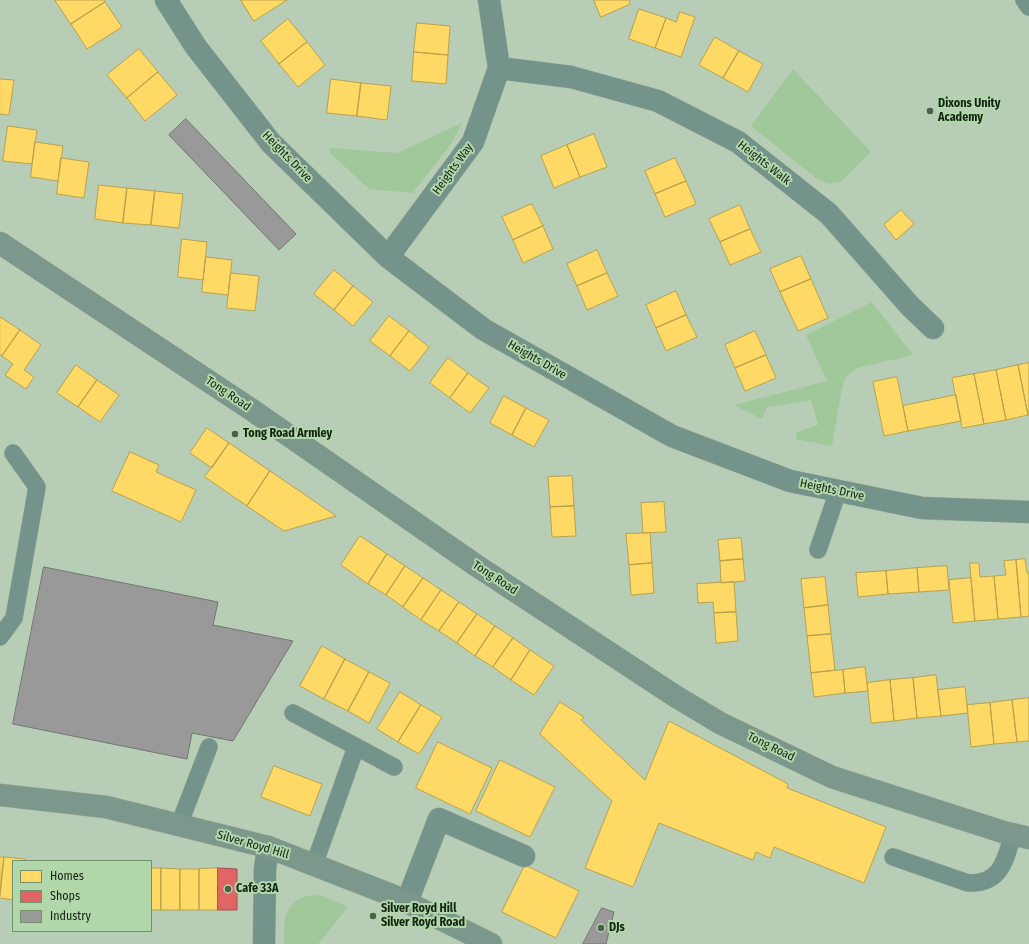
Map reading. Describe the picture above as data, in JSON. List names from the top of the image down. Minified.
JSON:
{"streets":{"main road":["Tong Road","Silver Royd Hill"],"street":["Heights Drive","Heights Walk","Heights Way"]},"crossings":[["Heights Drive","Heights Way"],["Heights Walk","Heights Way"]],"places":["Dixons Unity Academy","Tong Road Armley","Cafe 33A","Silver Royd Hill Silver Royd Road","DJs"],"legend":["Homes","Shops","Industry"]}
